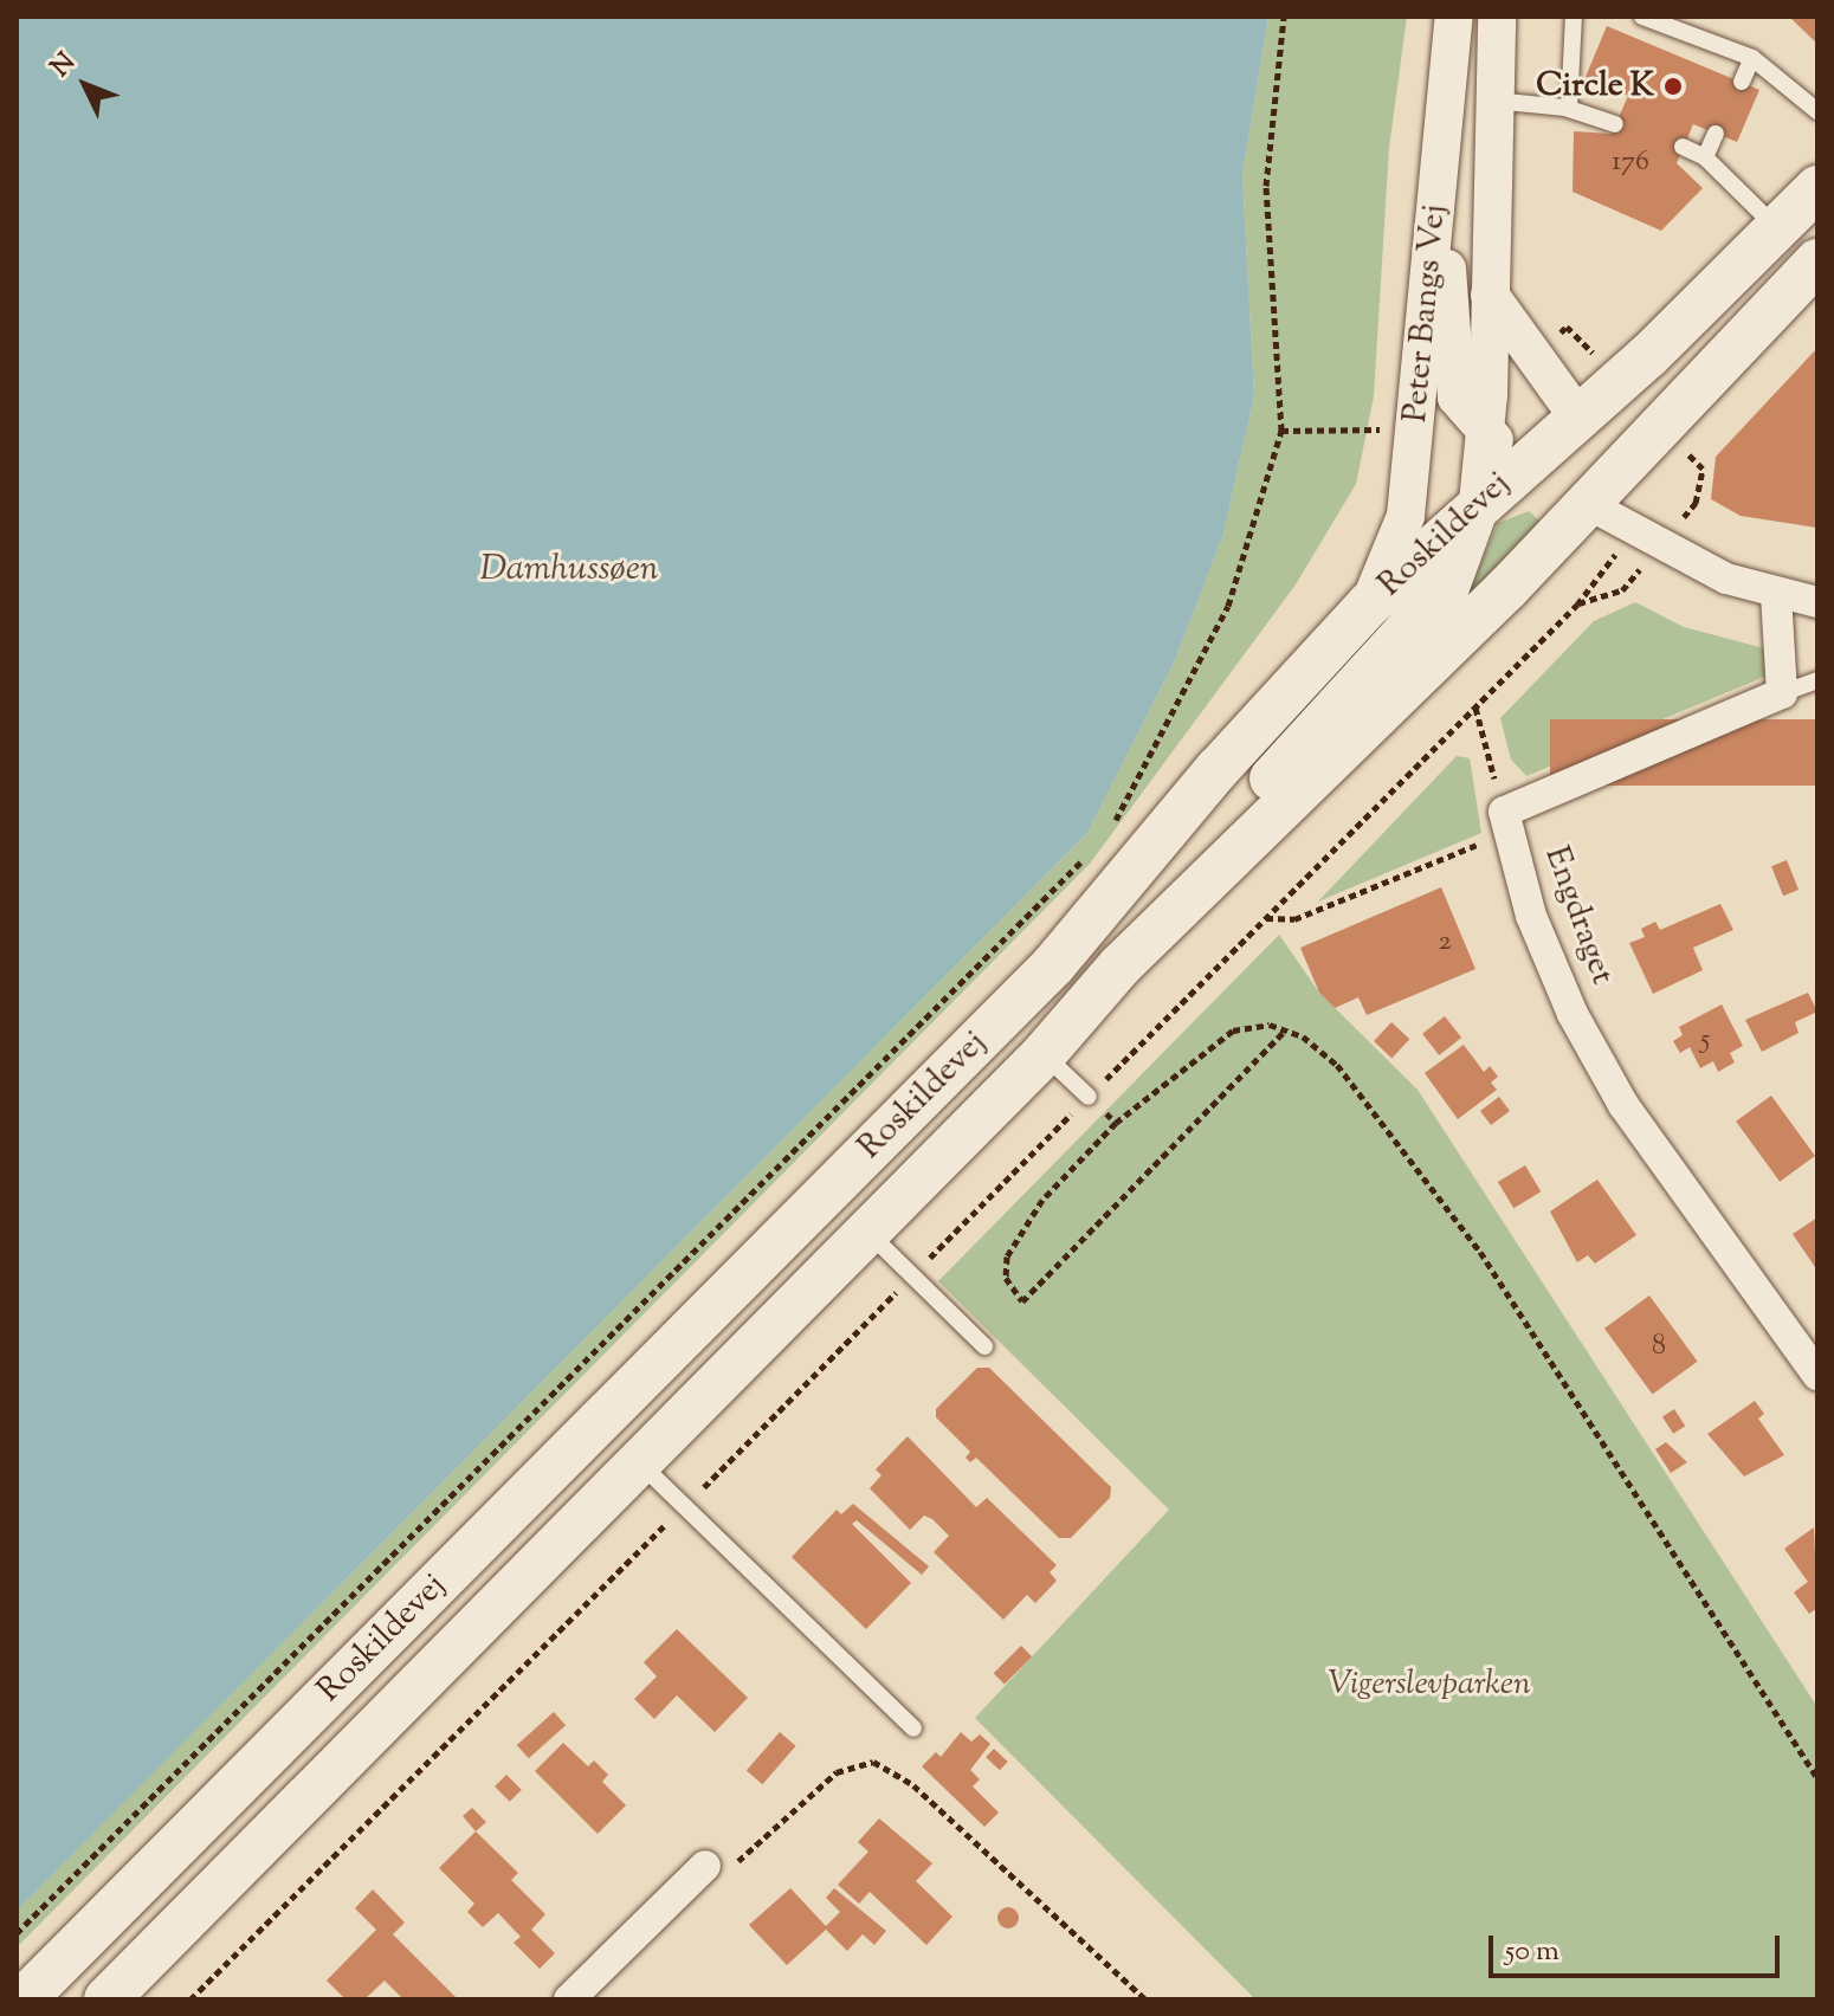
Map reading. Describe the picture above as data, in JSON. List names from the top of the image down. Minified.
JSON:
{"streets":{"main road":["Roskildevej"],"street":["Peter Bangs Vej","Engdraget"]},"crossings":[["Peter Bangs Vej","Roskildevej"]],"water":["Damhussøen"],"parks":["Vigerslevparken"],"places":["Circle K"],"house_numbers":["176","2","5","8"],"scale_bar":"50 m","north":"top left"}
